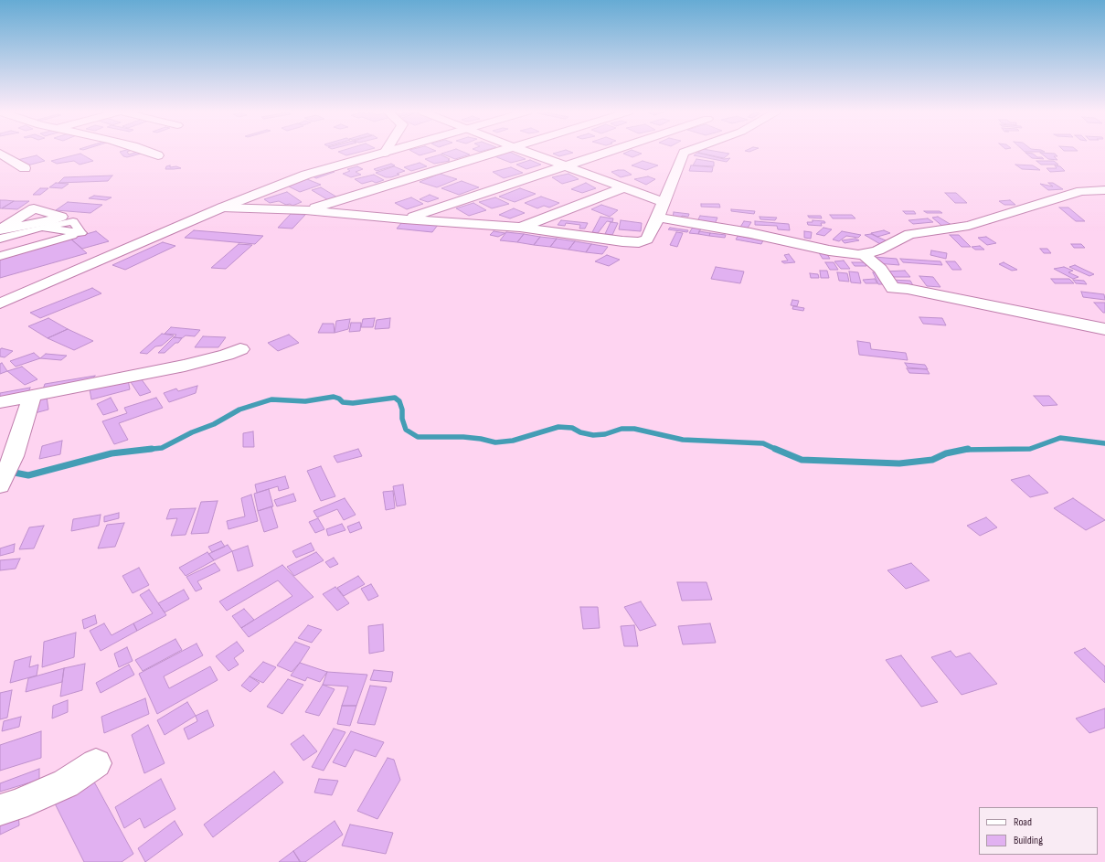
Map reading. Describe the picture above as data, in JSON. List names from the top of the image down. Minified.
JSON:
{"legend":["Road","Building"]}
